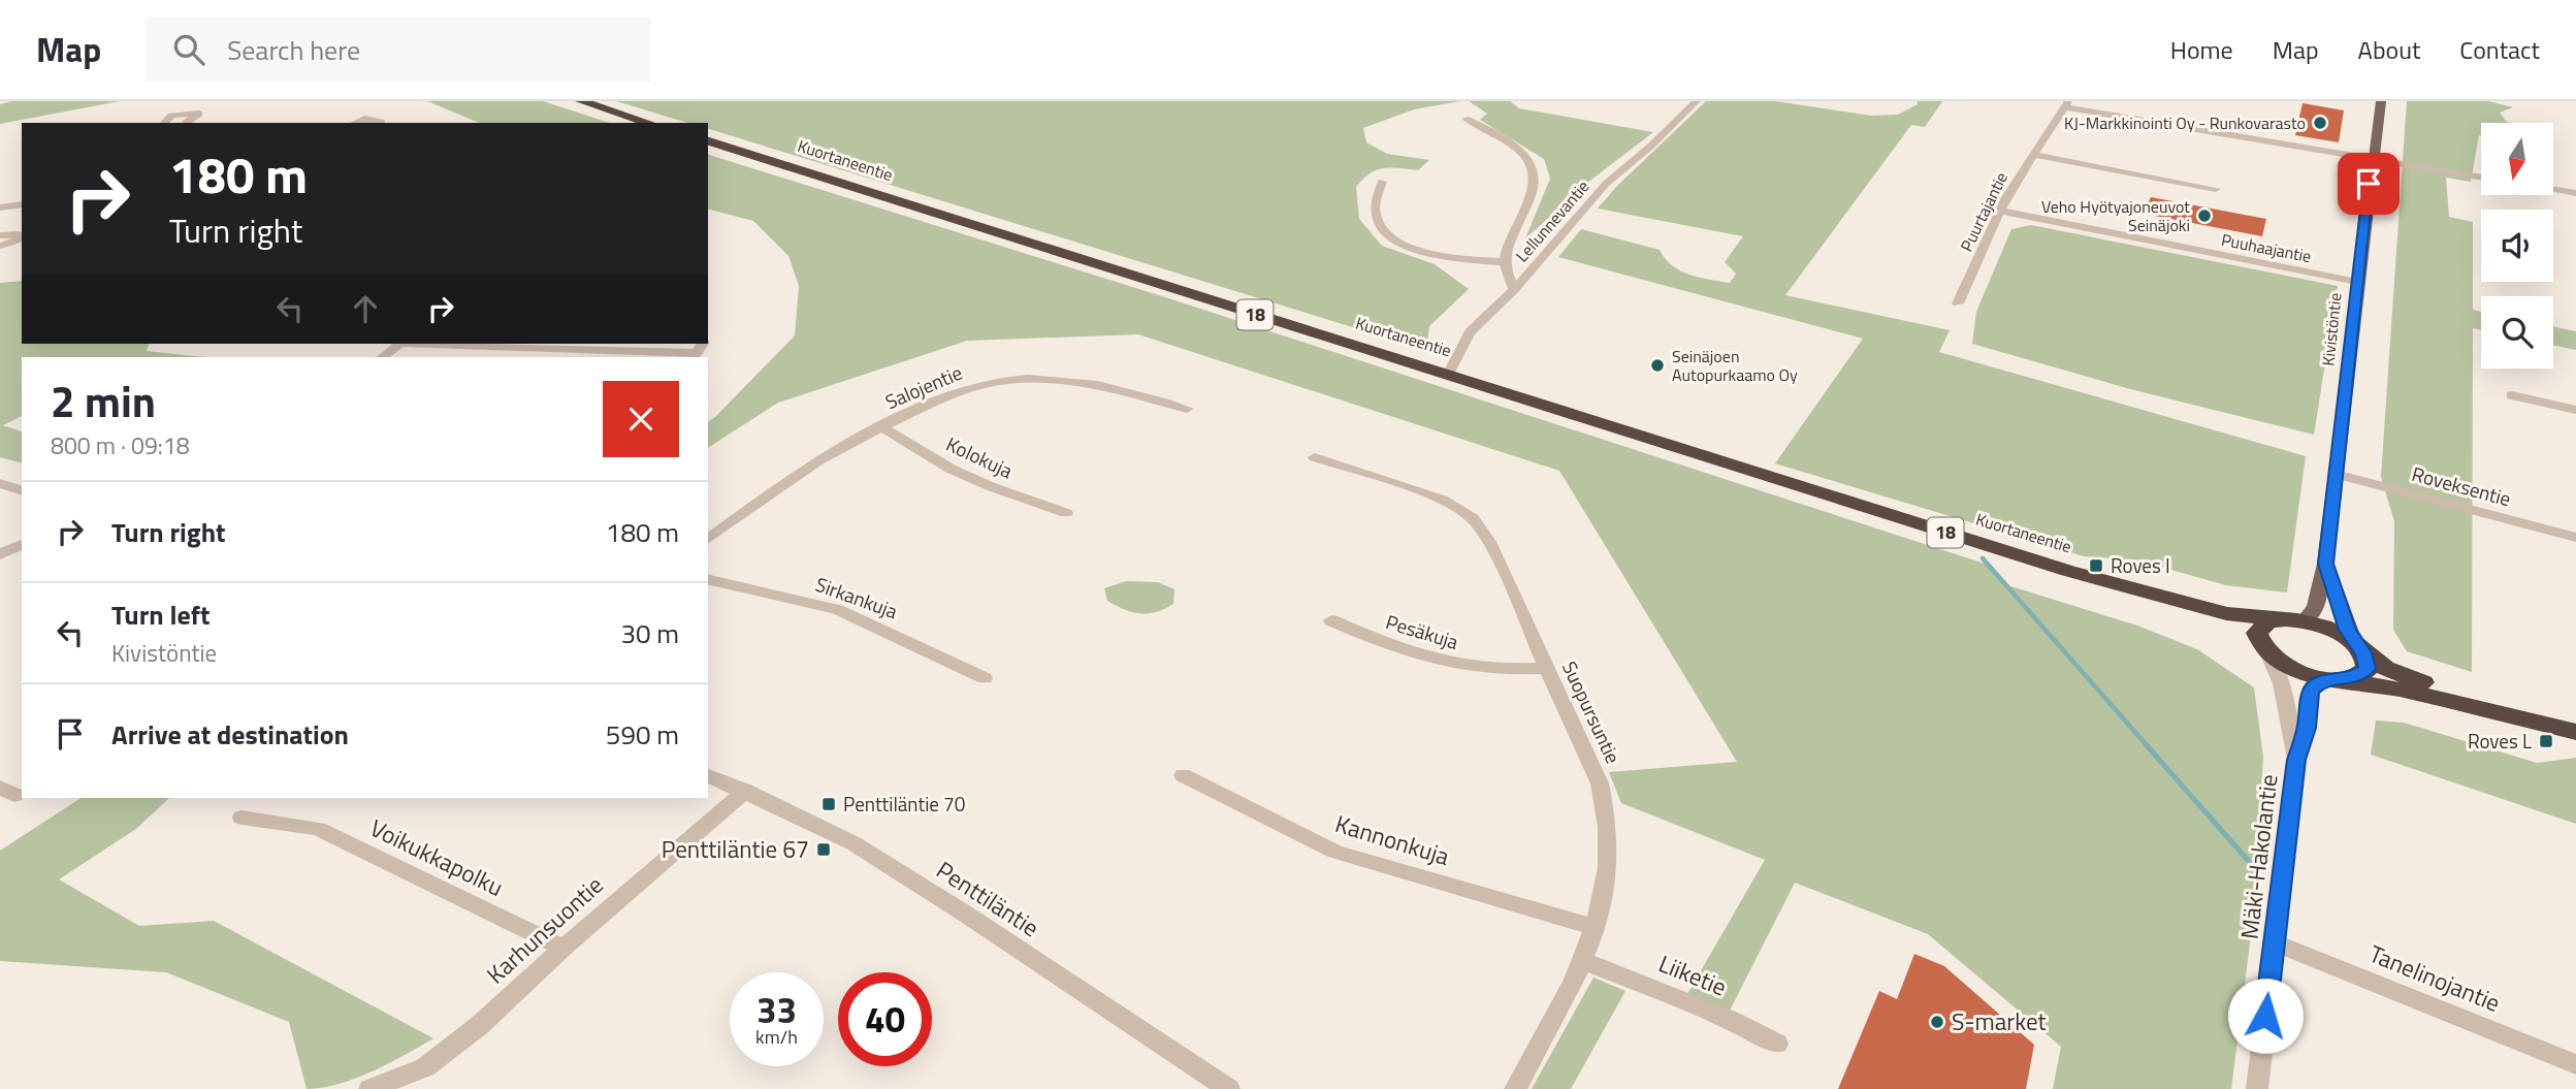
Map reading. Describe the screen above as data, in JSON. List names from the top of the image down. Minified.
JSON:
{"streets":{"highway":["Kuortaneentie","18"],"main road":["Kivistöntie"],"street":["Puurtajantie","Lellunnevantie","Puuhaajantie","Salojentie","Kolokuja","Roveksentie","Sirkankuja","Pesäkuja","Suopursuntie","Kannonkuja","Mäki-Hakolantie","Voikukkapolku","Penttiläntie","Karhunsuontie","Liiketie","Tanelinojantie"]},"crossings":[["Kuortaneentie","Lellunnevantie"],["Kuortaneentie","18"],["Kuortaneentie","Mäki-Hakolantie"],["Puurtajantie","Puuhaajantie"],["Puuhaajantie","Kivistöntie"],["18","Kivistöntie"],["18","Mäki-Hakolantie"],["Kivistöntie","Roveksentie"],["Salojentie","Kolokuja"],["Pesäkuja","Suopursuntie"],["Suopursuntie","Kannonkuja"],["Suopursuntie","Liiketie"],["Mäki-Hakolantie","Tanelinojantie"],["Voikukkapolku","Karhunsuontie"],["Penttiläntie","Karhunsuontie"]],"places":{"other":["KJ-Markkinointi Oy - Runkovarasto","Veho Hyötyajoneuvot Seinäjoki","Seinäjoen Autopurkaamo Oy","S-market"],"transit":["Roves I","Roves L","Penttiläntie 70","Penttiläntie 67"]},"north":"bottom","page":{"header":"Map","search":"Search here","nav":["Home","Map","About","Contact"],"turn":["180 m","Turn right"],"heading":["2 min","800 m · 09:18"],"list":[{"name":"Turn right","value":"180 m"},{"name":"Turn left","note":"Kivistöntie","value":"30 m"},{"name":"Arrive at destination","value":"590 m"}],"speed":"33 km/h","limit":"40"}}
